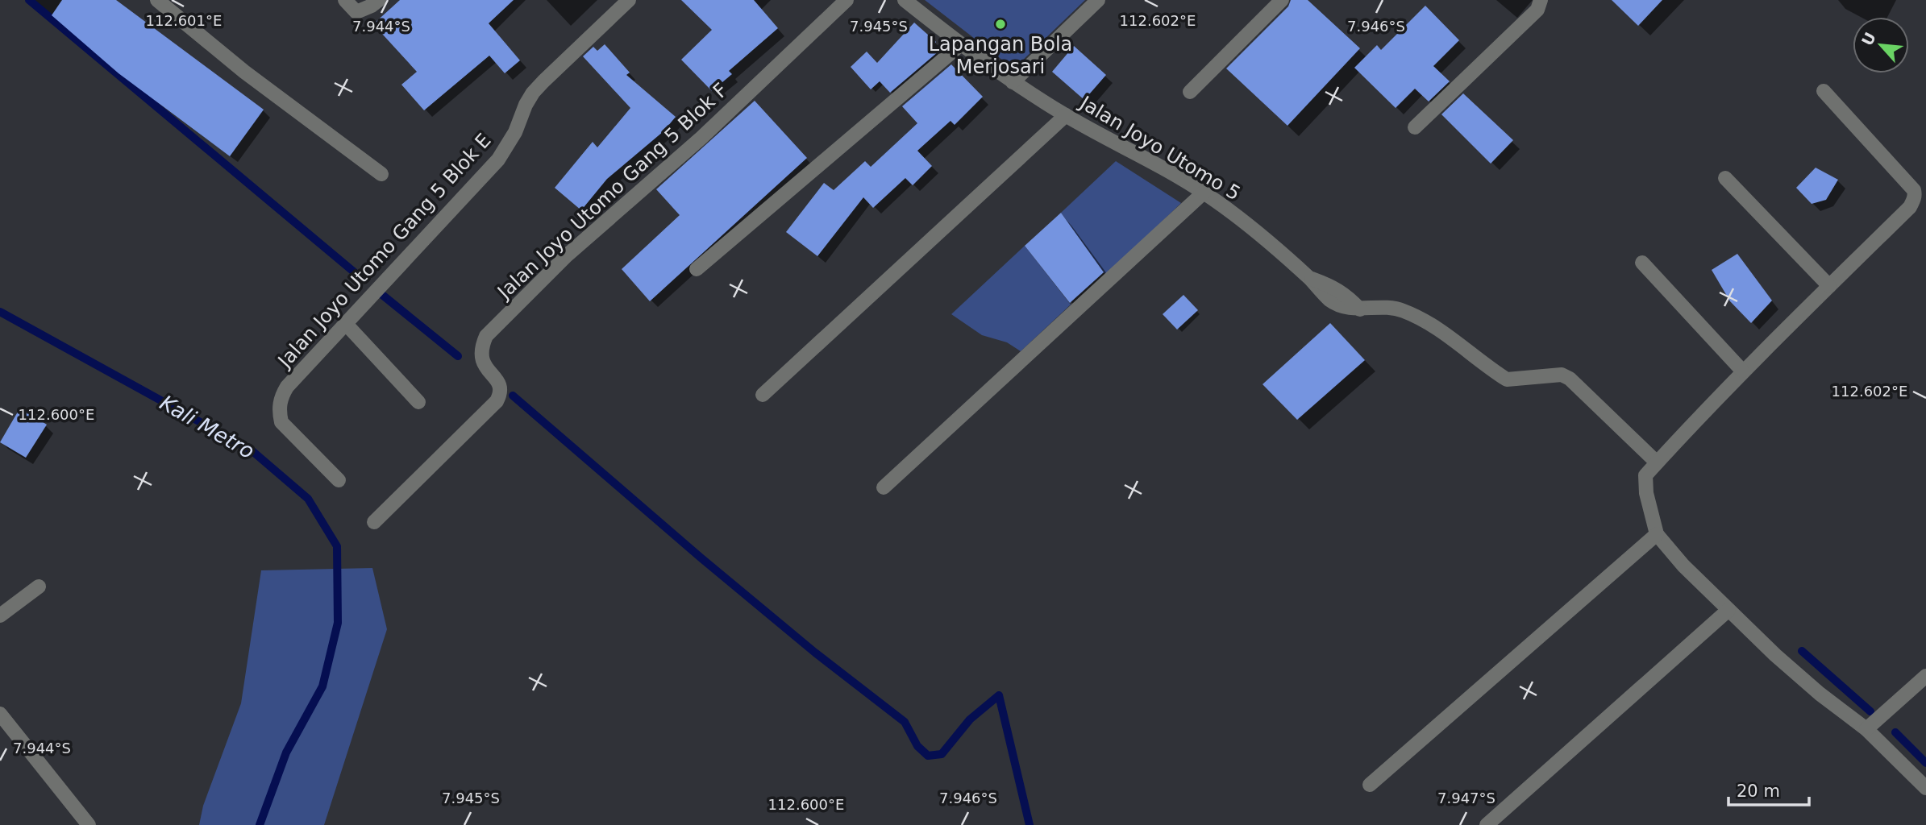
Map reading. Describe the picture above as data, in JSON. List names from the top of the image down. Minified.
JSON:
{"streets":{"street":["Jalan Joyo Utomo 5","Jalan Joyo Utomo Gang 5 Blok F","Jalan Joyo Utomo Gang 5 Blok E"]},"water":["Kali Metro"],"places":["Lapangan Bola Merjosari"],"scale_bar":"20 m","north":"top left","coordinates":["112.601°E","112.602°E","7.944°S","7.945°S","7.946°S","112.600°E","7.947°S"]}
